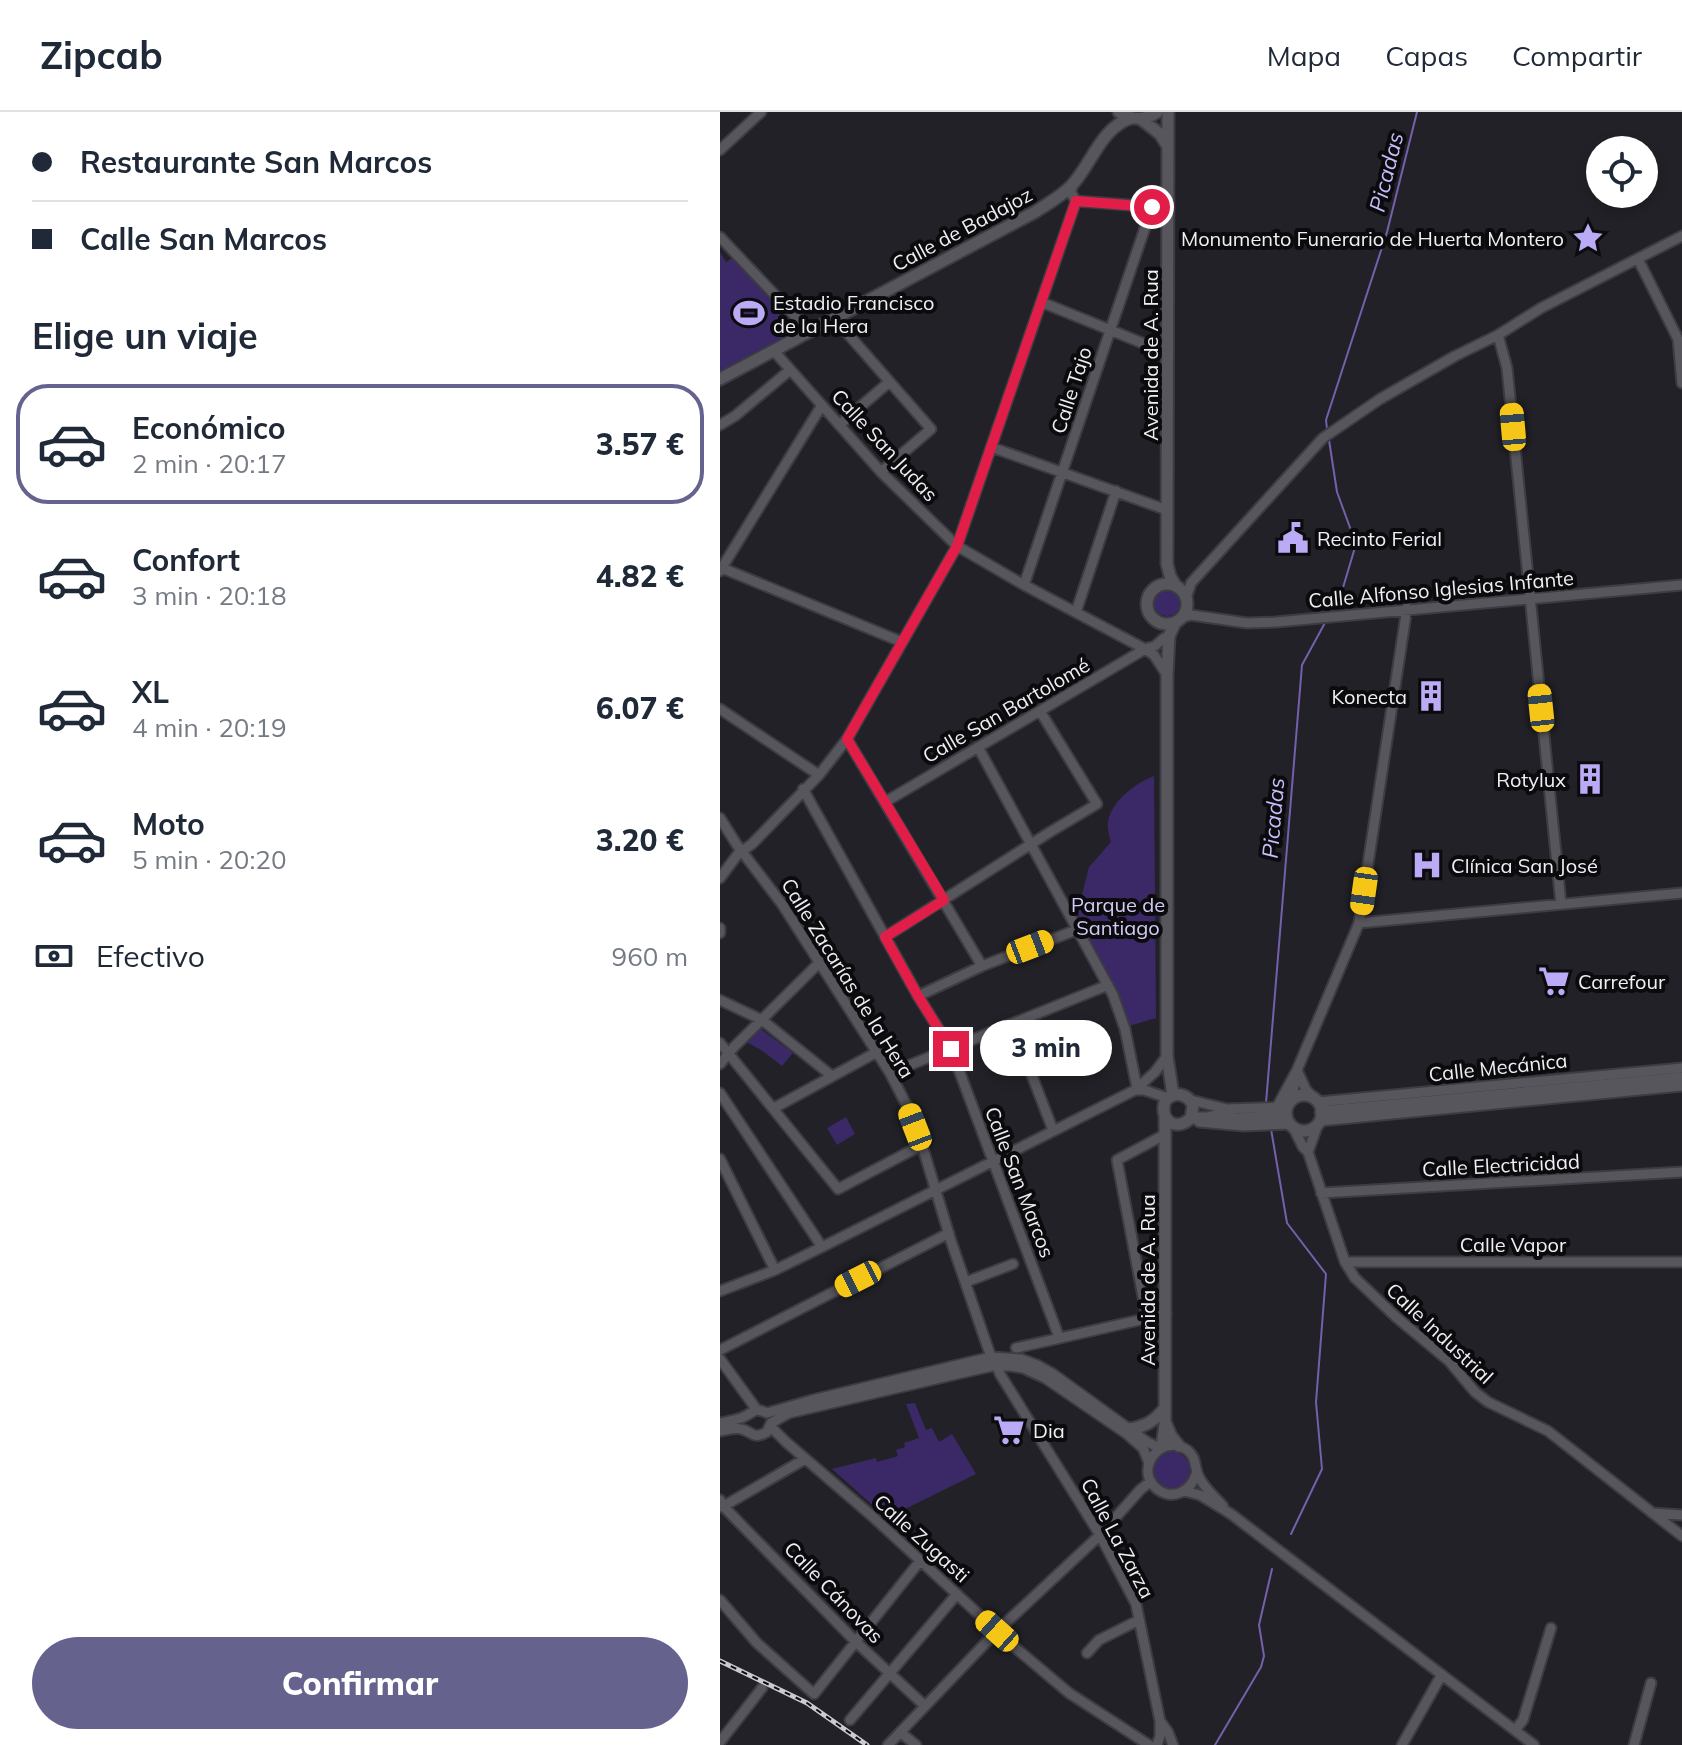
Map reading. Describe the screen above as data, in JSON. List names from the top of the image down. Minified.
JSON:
{"streets":{"street":["Calle de Badajoz","Avenida de A. Rua","Calle Tajo","Calle San Judas","Calle Alfonso Iglesias Infante","Calle San Bartolomé","Calle Zacarías de la Hera","Calle Mecánica","Calle Electricidad","Calle San Marcos","Calle Vapor","Calle Industrial","Calle Zugasti","Calle La Zarza","Calle Cánovas"]},"crossings":[["Calle de Badajoz","Calle San Judas"],["Avenida de A. Rua","Calle Alfonso Iglesias Infante"],["Calle Tajo","Calle San Judas"],["Calle San Judas","Calle San Bartolomé"],["Calle Zacarías de la Hera","Calle La Zarza"],["Calle Electricidad","Calle Industrial"],["Calle Vapor","Calle Industrial"]],"water":["Picadas"],"parks":["Parque de Santiago"],"places":{"place":["Monumento Funerario de Huerta Montero"],"sports":["Estadio Francisco de la Hera"],"public building":["Recinto Ferial"],"building":["Konecta","Rotylux"],"hospital":["Clínica San José"],"supermarket":["Carrefour","Dia"]},"page":{"header":"Zipcab","nav":["Mapa","Capas","Compartir"],"banner":["Restaurante San Marcos","Calle San Marcos"],"heading":"Elige un viaje","list":[{"name":"Económico","note":"2 min · 20:17","value":"3.57 €"},{"name":"Confort","note":"3 min · 20:18","value":"4.82 €"},{"name":"XL","note":"4 min · 20:19","value":"6.07 €"},{"name":"Moto","note":"5 min · 20:20","value":"3.20 €"}],"pay":["Efectivo","960 m"],"bubble":"3 min","buttons":"Confirmar"}}
